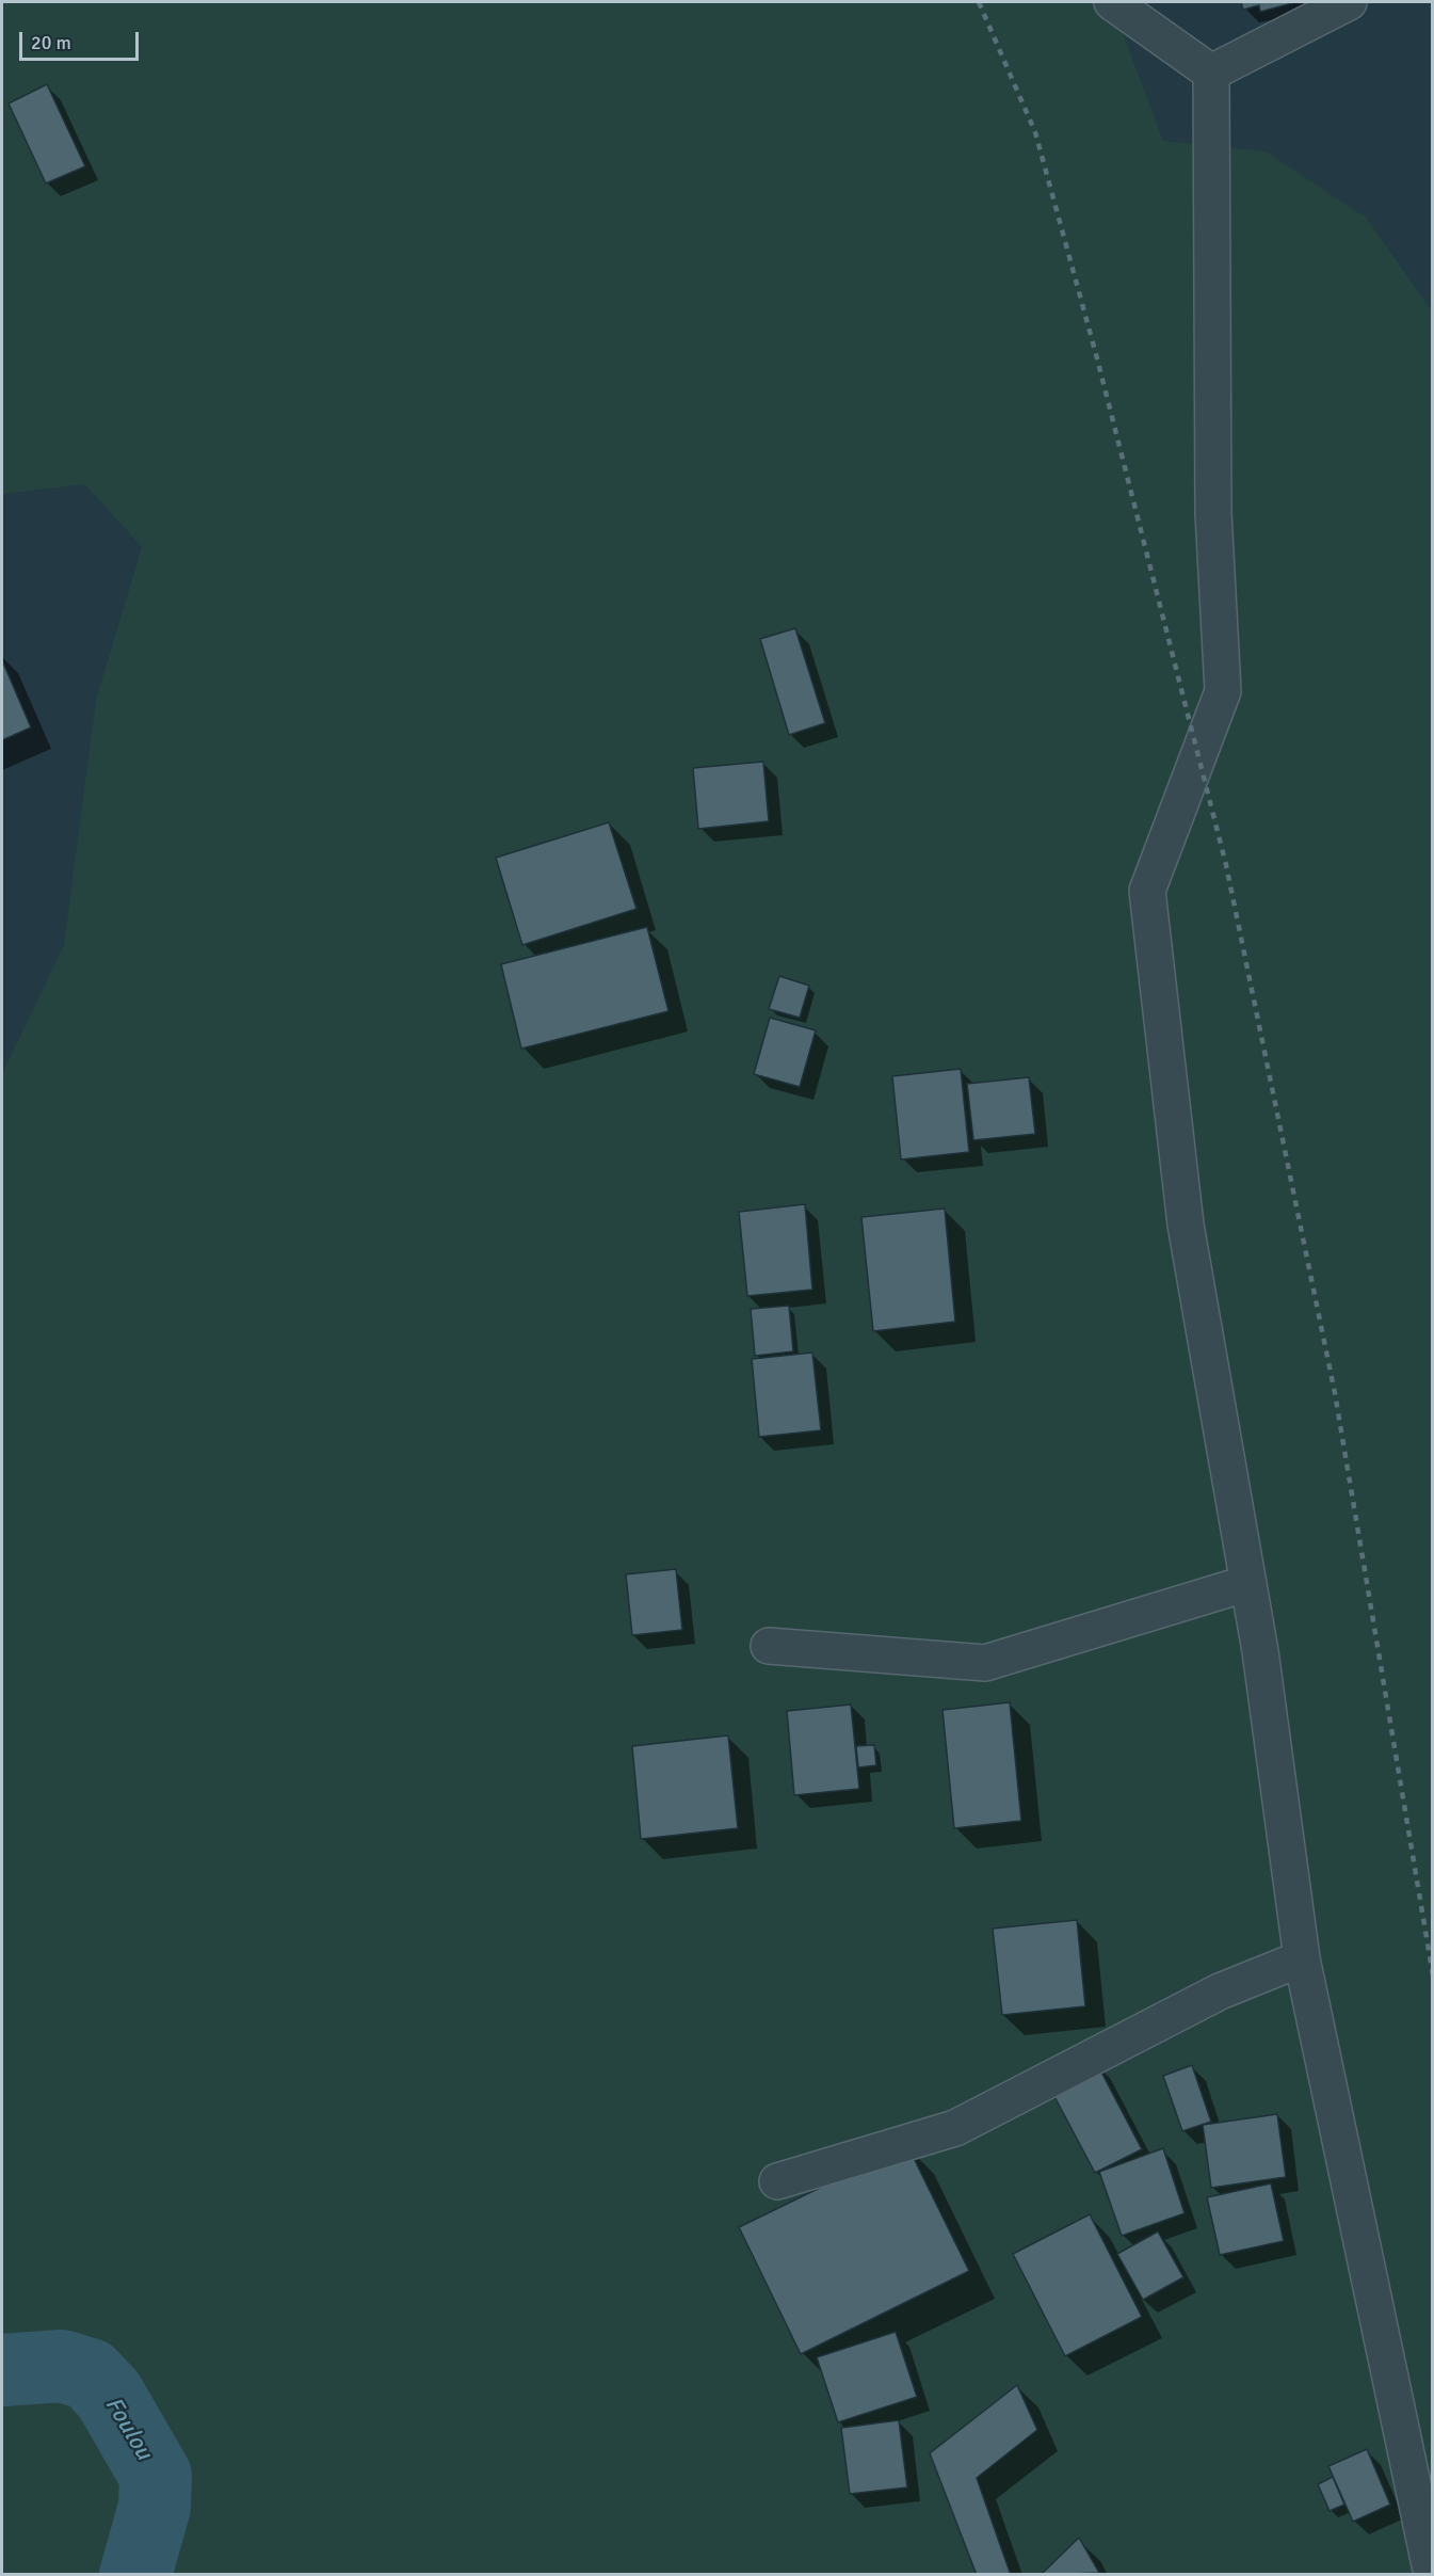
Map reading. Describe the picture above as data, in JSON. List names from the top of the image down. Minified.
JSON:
{"water":["Foulou"],"scale_bar":"20 m"}
